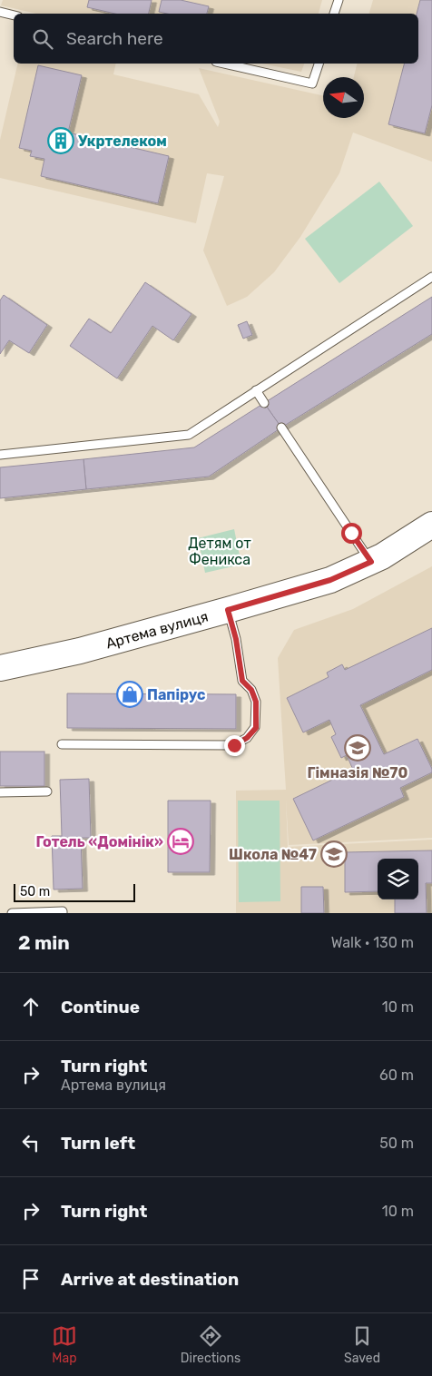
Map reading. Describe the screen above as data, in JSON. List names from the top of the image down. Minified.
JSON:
{"streets":{"main road":["Артема вулиця"]},"parks":["Детям от Феникса"],"places":{"building":["Укртелеком"],"shop":["Папірус"],"school or university":["Гімназія №70","Школа №47"],"hotel":["Готель «Домінік»"]},"scale_bar":"50 m","north":"left","page":{"search":"Search here","scale":"50 m","heading":["2 min","Walk · 130 m"],"list":[["Continue","10 m"],["Turn right","Артема вулиця","60 m"],["Turn left","50 m"],["Turn right","10 m"],"Arrive at destination"],"nav":["Map","Directions","Saved"]}}
